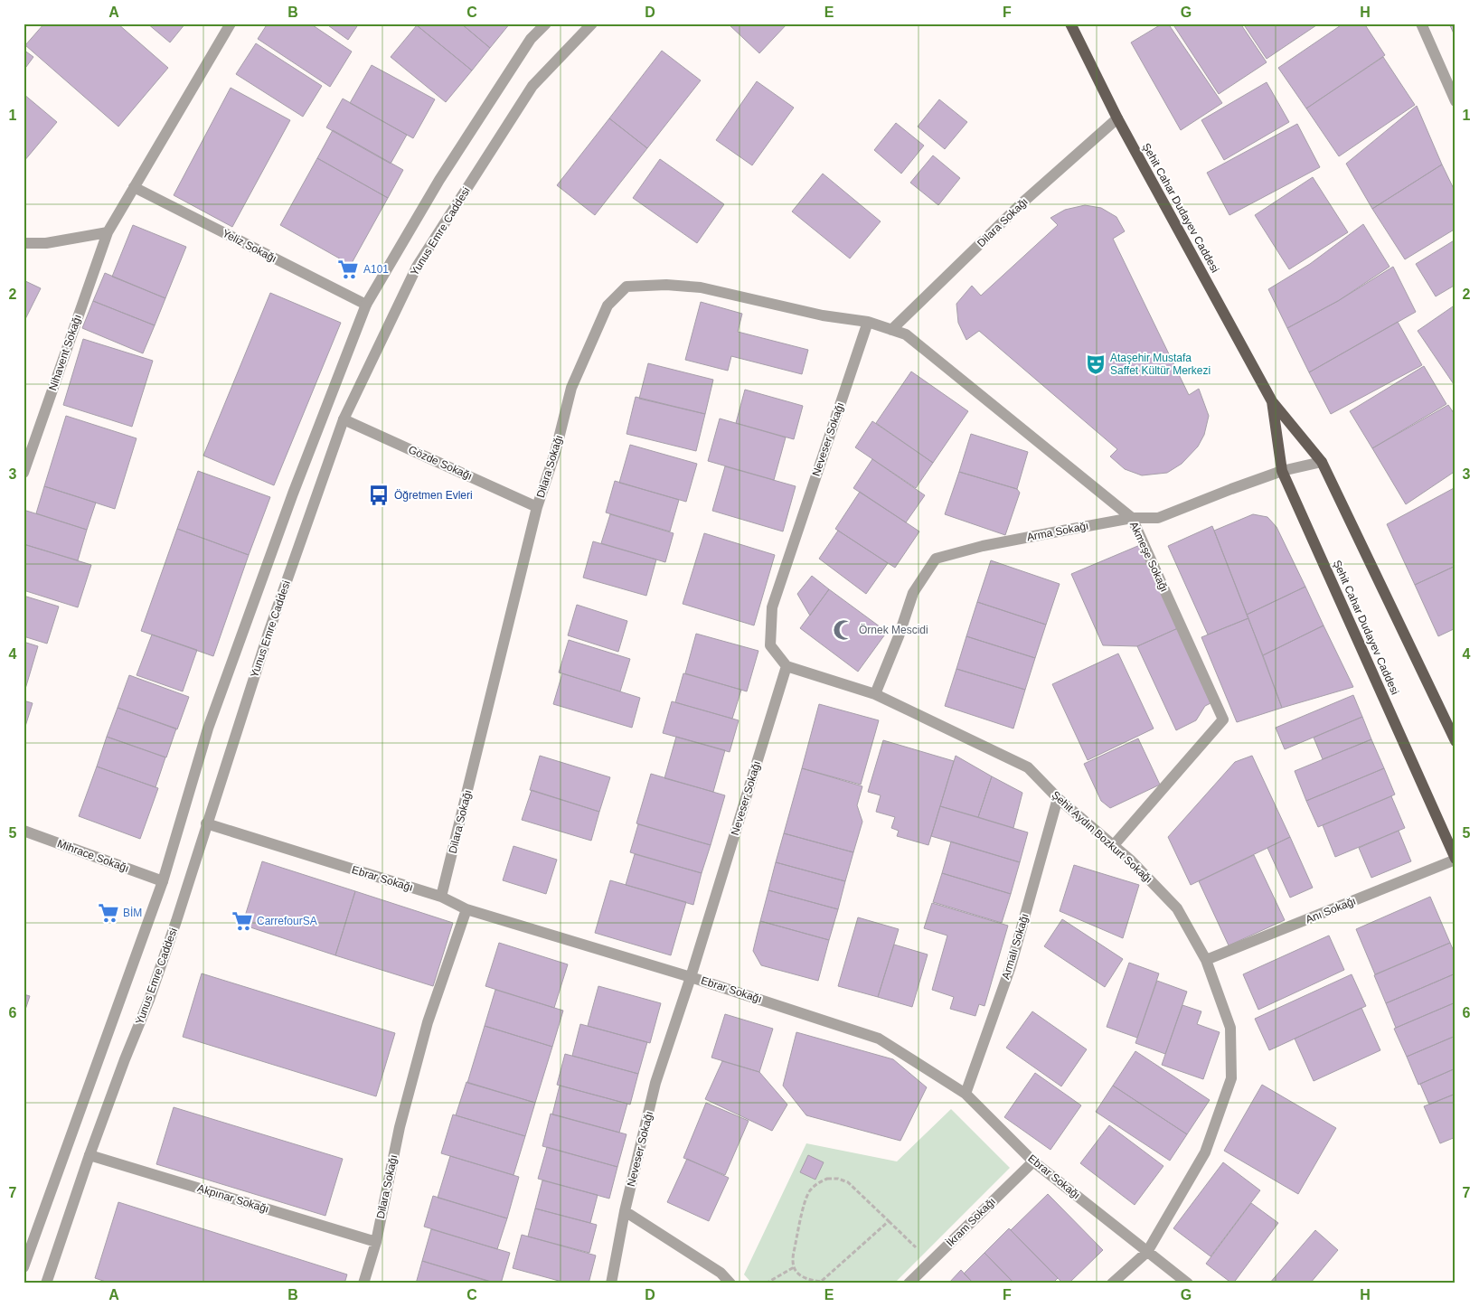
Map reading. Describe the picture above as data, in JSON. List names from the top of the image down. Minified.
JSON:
{"streets":{"main road":["Şehit Cahar Dudayev Caddesi"],"street":["Dilara Sokağı","Yunus Emre Caddesi","Yeliz Sokağı","Nihavent Sokağı","Neveser Sokağı","Gözde Sokağı","Arma Sokağı","Akmeşe Sokağı","Şehit Aydın Bozkurt Sokağı","Mihrace Sokağı","Ebrar Sokağı","Anı Sokağı","Armalı Sokağı","Akpınar Sokağı","İkram Sokağı"]},"crossings":[["Şehit Cahar Dudayev Caddesi","Dilara Sokağı"],["Şehit Cahar Dudayev Caddesi","Arma Sokağı"],["Şehit Cahar Dudayev Caddesi","Anı Sokağı"],["Dilara Sokağı","Neveser Sokağı"],["Dilara Sokağı","Gözde Sokağı"],["Dilara Sokağı","Akmeşe Sokağı"],["Dilara Sokağı","Ebrar Sokağı"],["Dilara Sokağı","Akpınar Sokağı"],["Yunus Emre Caddesi","Gözde Sokağı"],["Yunus Emre Caddesi","Ebrar Sokağı"],["Yunus Emre Caddesi","Akpınar Sokağı"],["Yeliz Sokağı","Nihavent Sokağı"],["Neveser Sokağı","Akmeşe Sokağı"],["Neveser Sokağı","Şehit Aydın Bozkurt Sokağı"],["Neveser Sokağı","Ebrar Sokağı"],["Arma Sokağı","Akmeşe Sokağı"],["Arma Sokağı","Şehit Aydın Bozkurt Sokağı"],["Akmeşe Sokağı","Şehit Aydın Bozkurt Sokağı"],["Şehit Aydın Bozkurt Sokağı","Ebrar Sokağı"],["Şehit Aydın Bozkurt Sokağı","Anı Sokağı"],["Şehit Aydın Bozkurt Sokağı","Armalı Sokağı"],["Ebrar Sokağı","Armalı Sokağı"],["Ebrar Sokağı","İkram Sokağı"]],"places":{"supermarket":["A101","BİM","CarrefourSA"],"theatre":["Ataşehir Mustafa Saffet Kültür Merkezi"],"bus stop":["Öğretmen Evleri"],"mosque":["Örnek Mescidi"]},"grid":{"columns":["A","B","C","D","E","F","G","H"],"rows":["1","2","3","4","5","6","7"]}}
